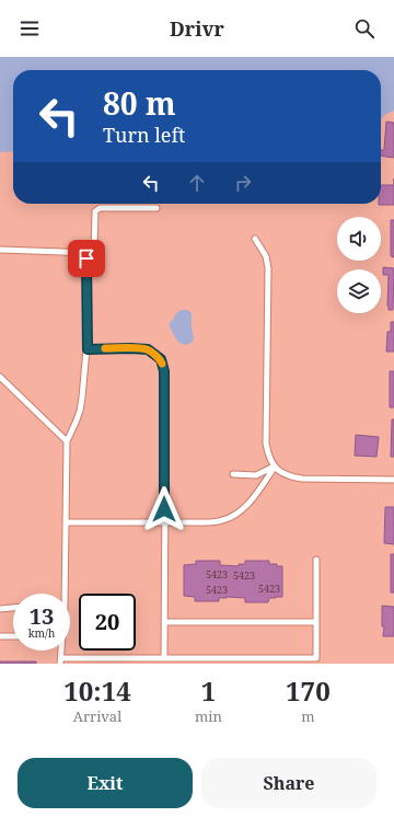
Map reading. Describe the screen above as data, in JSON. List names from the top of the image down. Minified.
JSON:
{"house_numbers":["5423","5423","5423","5423"],"page":{"header":"Drivr","turn":["80 m","Turn left"],"speed":"13 km/h","limit":"20","eta":["10:14","Arrival","1","min","170","m"],"buttons":["Exit","Share"]}}
